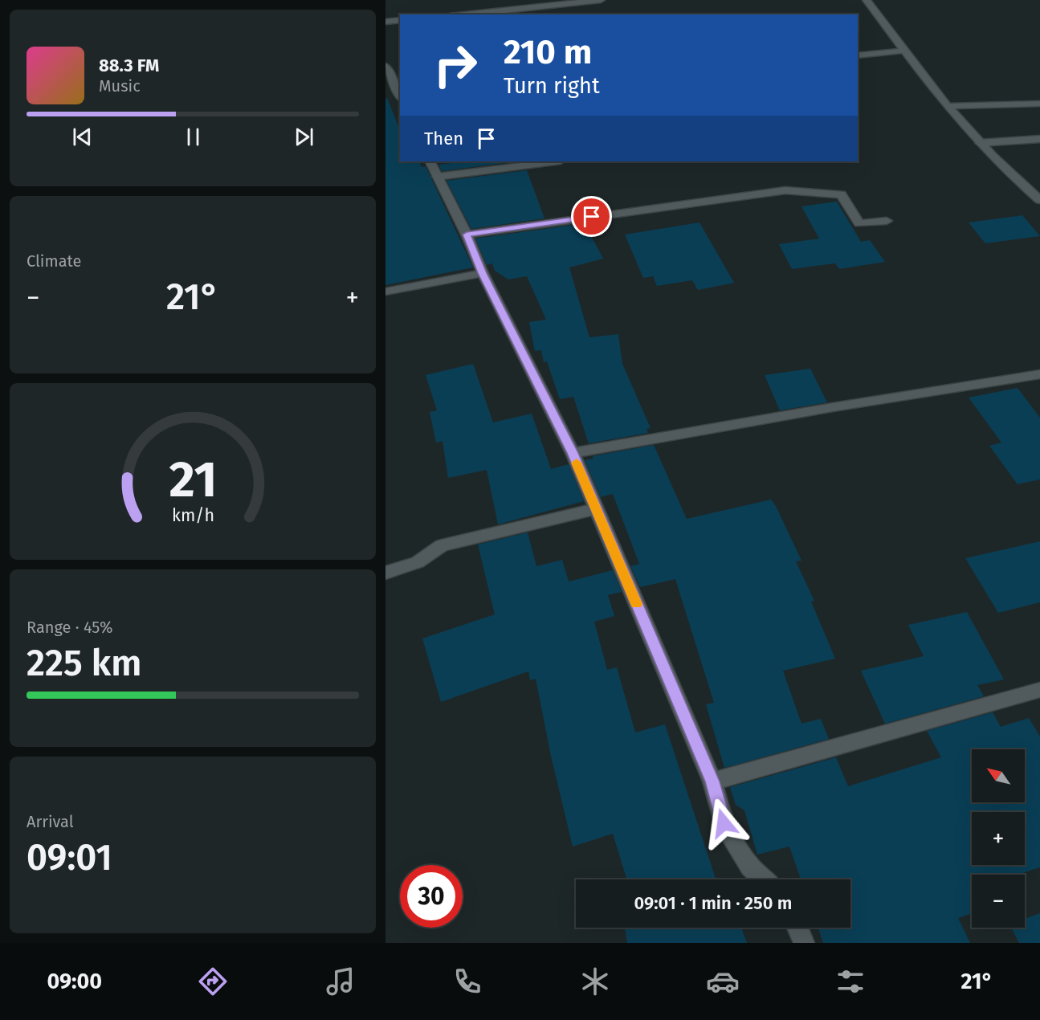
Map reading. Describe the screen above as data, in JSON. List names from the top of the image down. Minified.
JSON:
{"north":"top left","page":{"turn":["210 m","Turn right"],"song":["88.3 FM","Music"],"then":"Then","tile":["Climate",["Range · 45%","225 km"],["Arrival","09:01"]],"heat":["−","21°","+"],"map_buttons":["+","−"],"limit":"30","trip":"09:01 · 1 min · 250 m","tabs":["09:00","21°"],"gauge":["21","km/h"]}}
